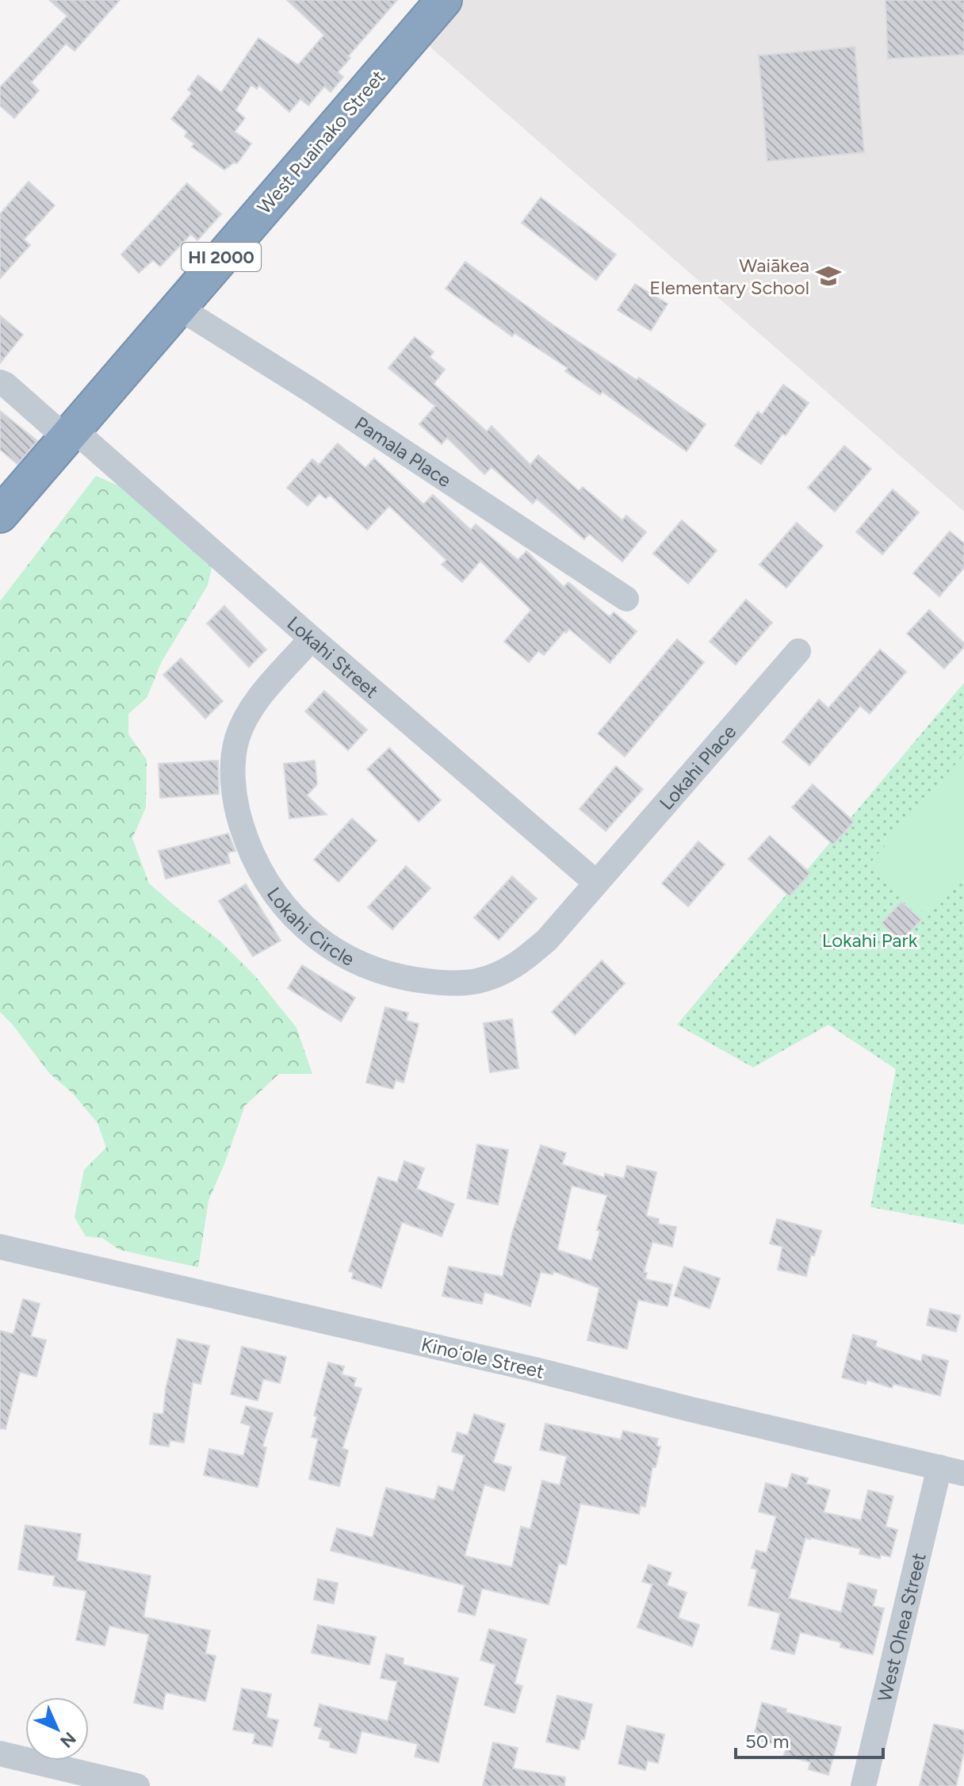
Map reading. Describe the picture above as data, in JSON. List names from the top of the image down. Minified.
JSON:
{"streets":{"highway":["West Puainako Street","HI 2000"],"street":["Pamala Place","Lokahi Street","Lokahi Place","Lokahi Circle","Kinoʻole Street","West Ohea Street"]},"crossings":[["West Puainako Street","Pamala Place"],["West Puainako Street","Lokahi Street"],["Lokahi Street","Lokahi Place"],["Lokahi Street","Lokahi Circle"],["Lokahi Place","Lokahi Circle"],["Kinoʻole Street","West Ohea Street"]],"parks":["Lokahi Park"],"places":{"school or university":["Waiākea Elementary School"]},"scale_bar":"50 m","north":"bottom right"}
